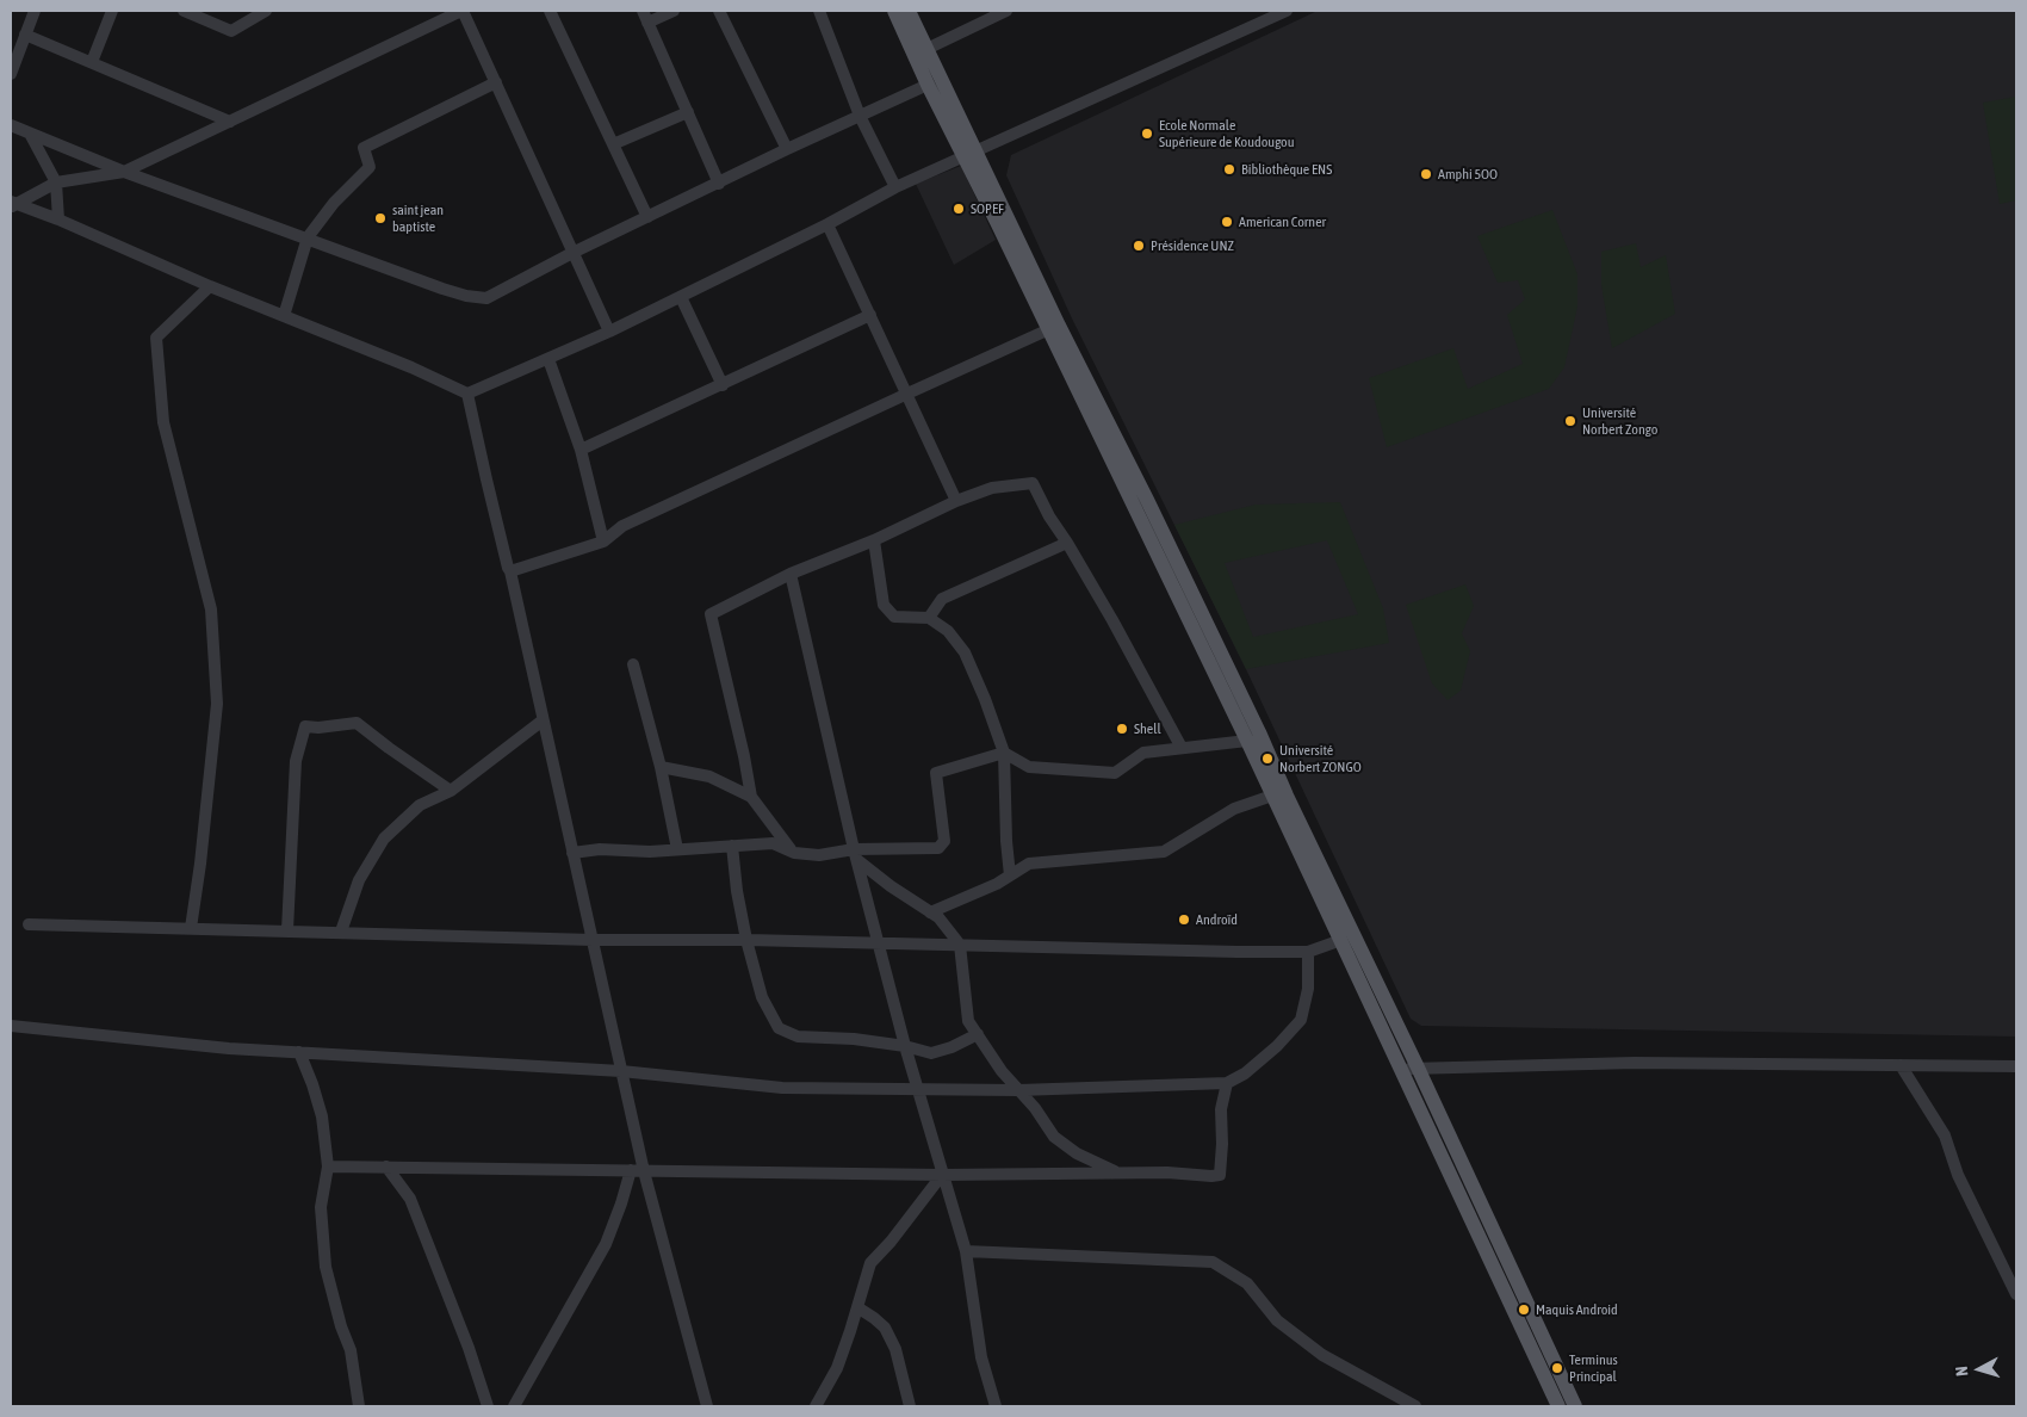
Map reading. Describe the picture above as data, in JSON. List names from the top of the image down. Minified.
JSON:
{"places":["Ecole Normale Supérieure de Koudougou","Bibliothèque ENS","Amphi 5OO","SOPEF","saint jean baptiste","American Corner","Présidence UNZ","Université Norbert Zongo","Shell","Université Norbert ZONGO","Androïd","Maquis Android","Terminus Principal"],"north":"left"}
